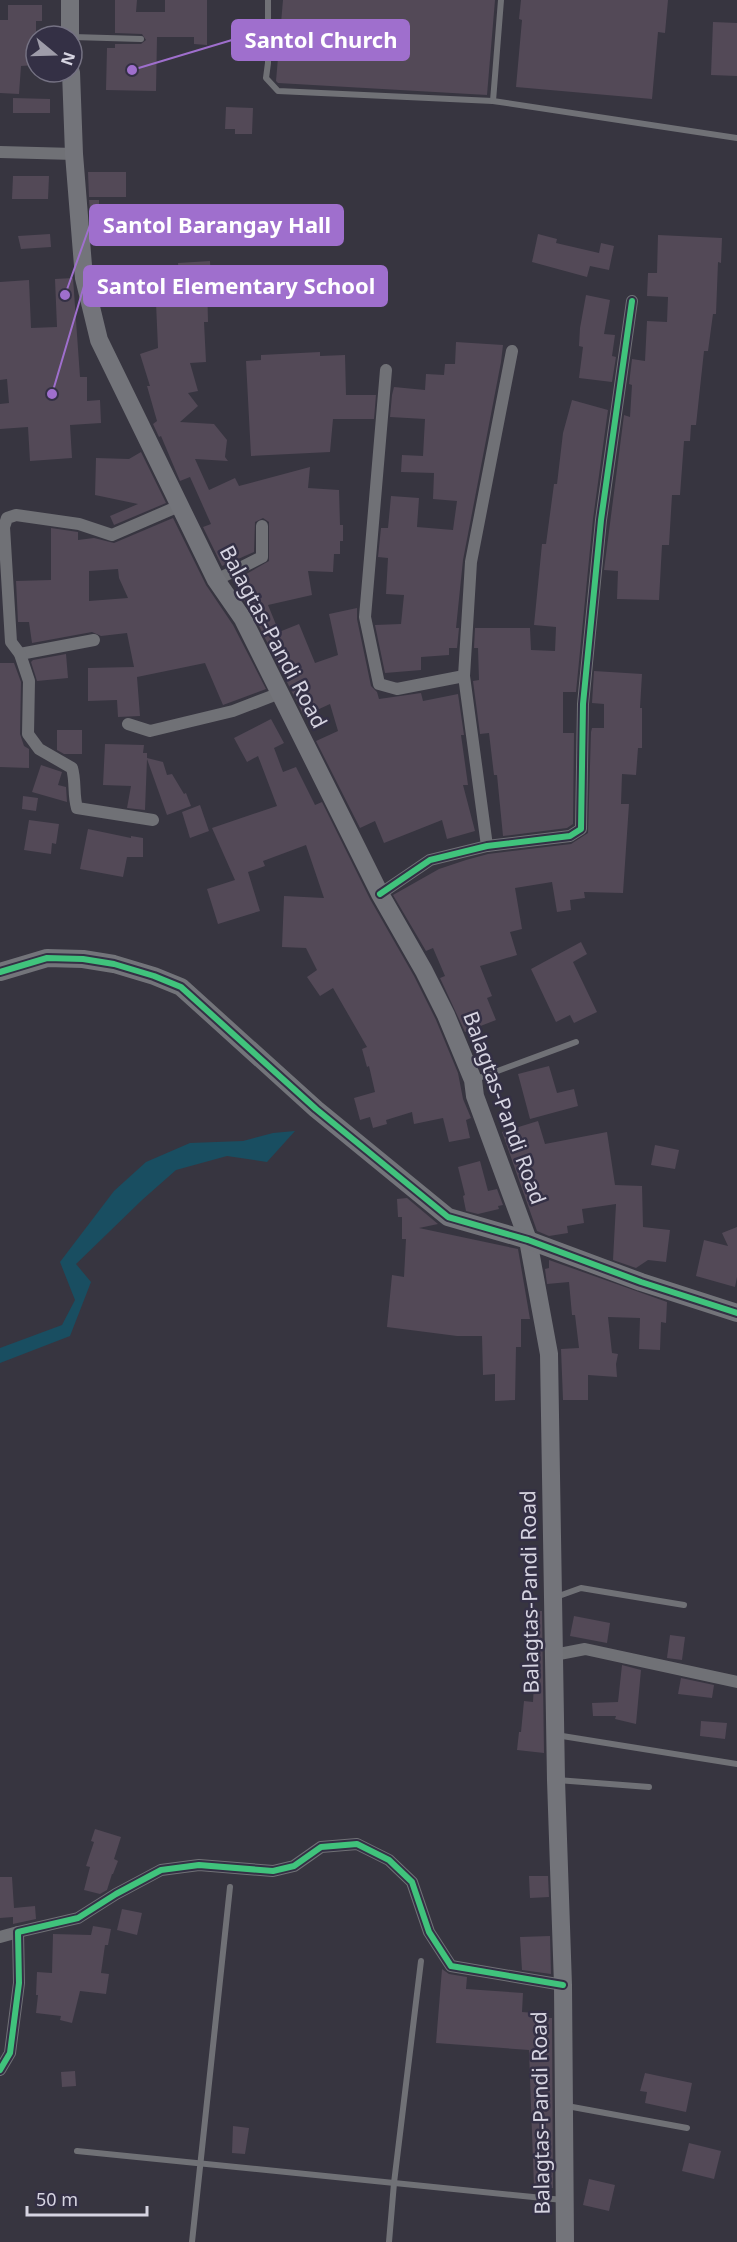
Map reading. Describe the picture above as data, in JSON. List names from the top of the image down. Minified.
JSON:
{"streets":{"main road":["Balagtas-Pandi Road"]},"places":["Santol Church","Santol Barangay Hall","Santol Elementary School"],"scale_bar":"50 m","north":"right"}
